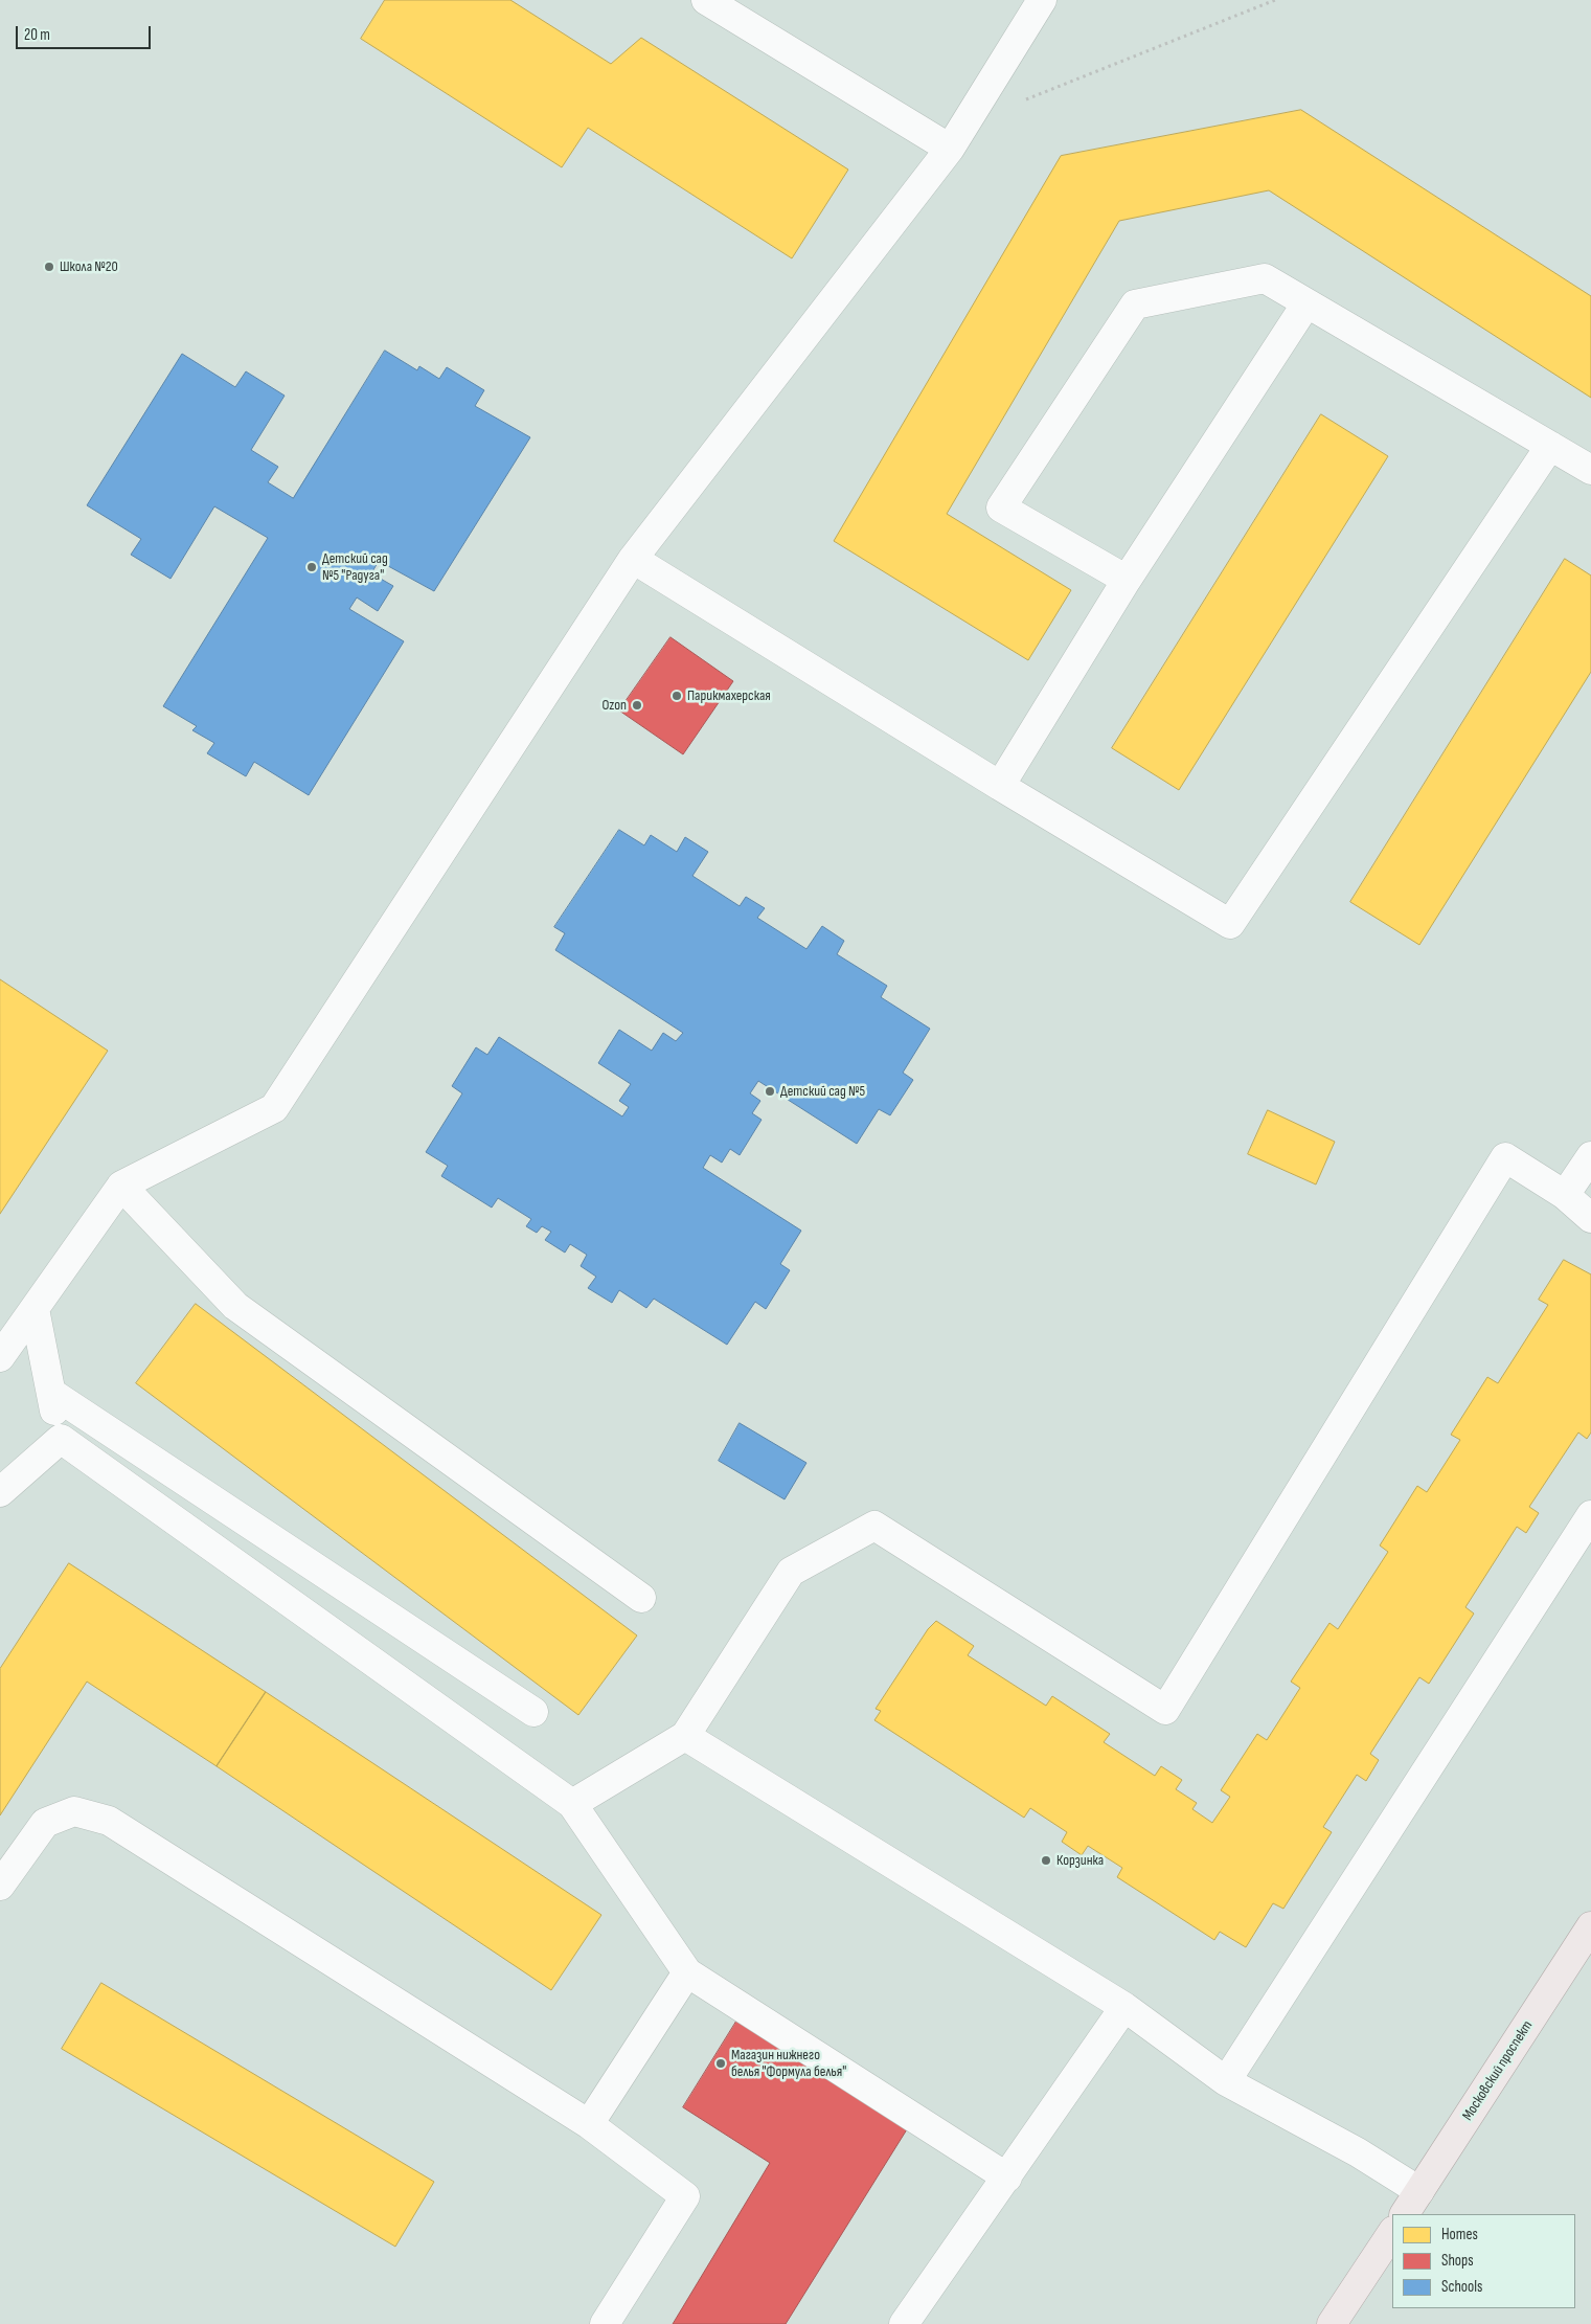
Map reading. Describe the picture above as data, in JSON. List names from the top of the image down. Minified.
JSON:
{"streets":{"main road":["Московский проспект"]},"places":["Школа №20","Детский сад №5 \"Радуга\"","Парикмахерская","Ozon","Детский сад №5","Корзинка","Магазин нижнего белья \"Формула белья\""],"legend":["Homes","Shops","Schools"],"scale_bar":"20 m"}
